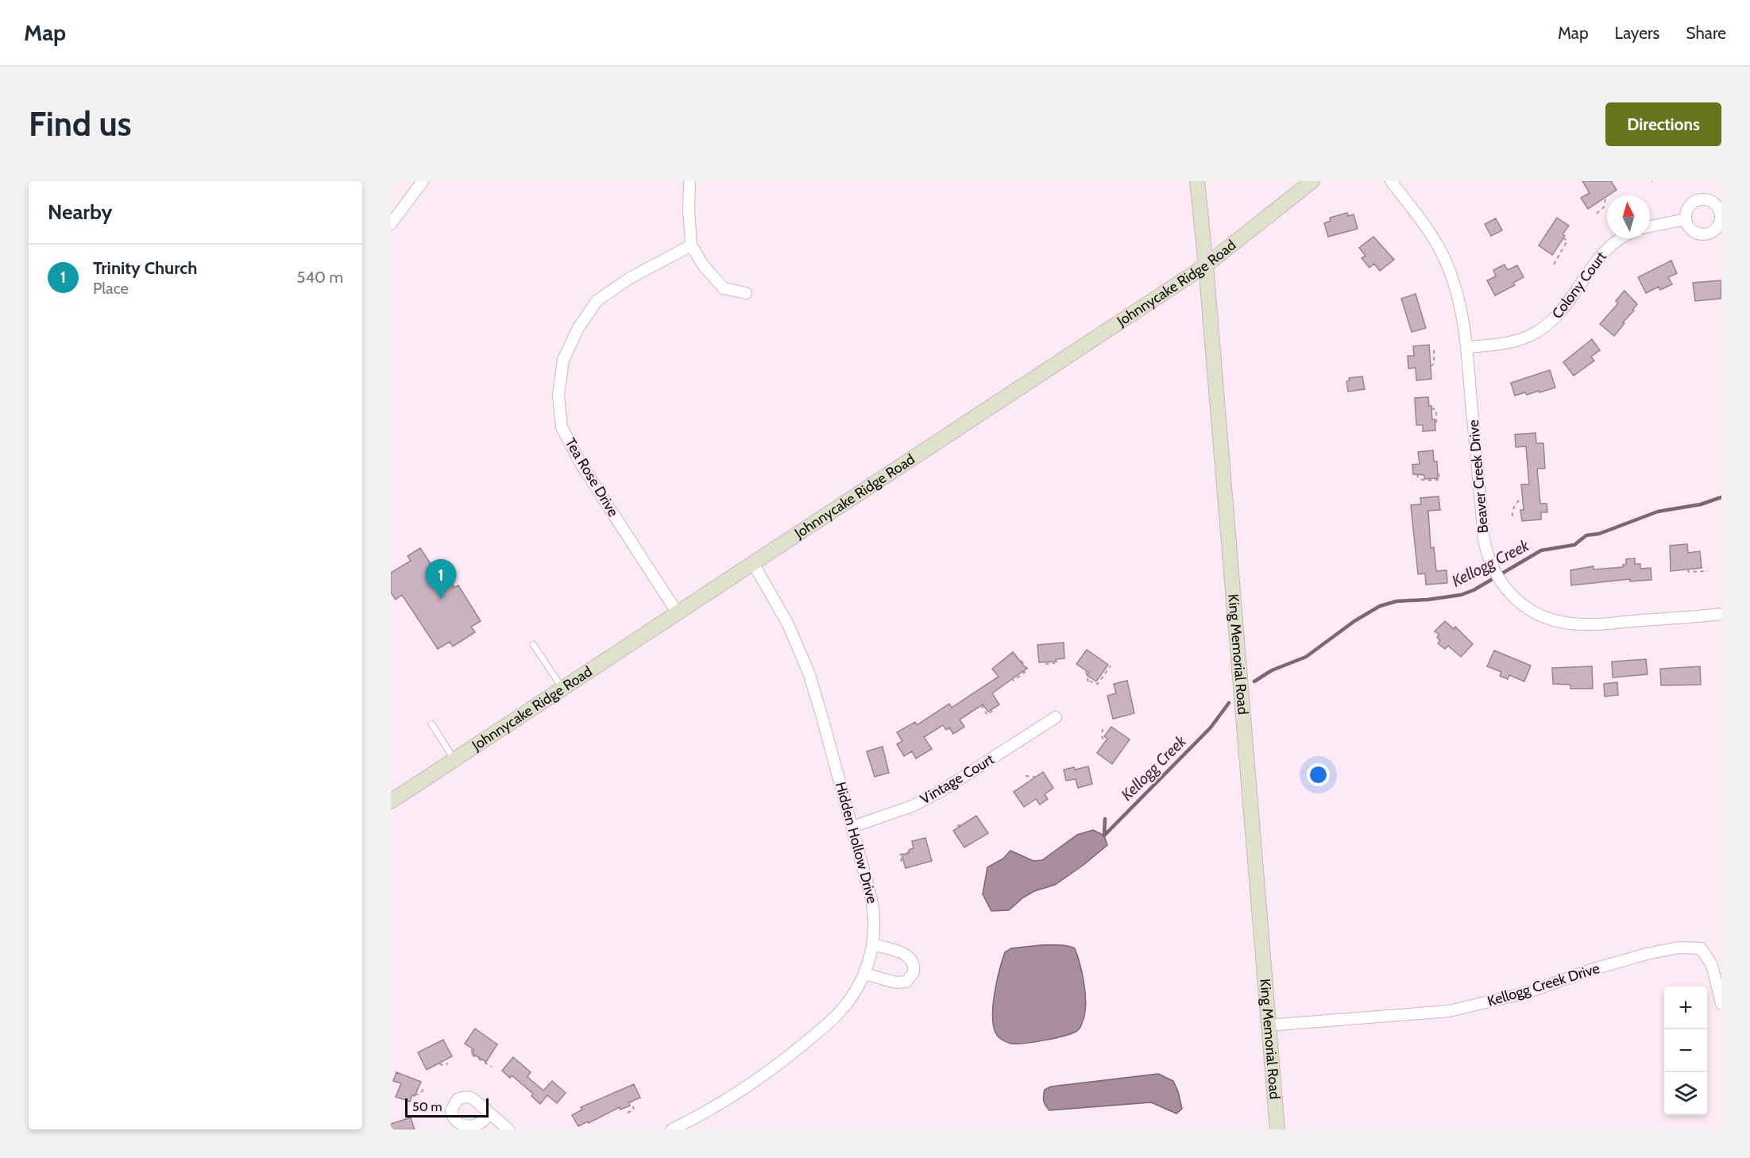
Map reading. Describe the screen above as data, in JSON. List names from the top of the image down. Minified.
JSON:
{"streets":{"main road":["Johnnycake Ridge Road","King Memorial Road"],"street":["Colony Court","Beaver Creek Drive","Tea Rose Drive","Vintage Court","Hidden Hollow Drive","Kellogg Creek Drive"]},"crossings":[["Johnnycake Ridge Road","Tea Rose Drive"],["Johnnycake Ridge Road","King Memorial Road"],["Johnnycake Ridge Road","Hidden Hollow Drive"],["Colony Court","Beaver Creek Drive"],["King Memorial Road","Kellogg Creek Drive"],["Vintage Court","Hidden Hollow Drive"]],"water":["Kellogg Creek"],"scale_bar":"50 m","north":"top","page":{"header":"Map","nav":["Map","Layers","Share"],"buttons":"Directions","title":"Find us","heading":"Nearby","list":[{"mark":"1","name":"Trinity Church","note":"Place","value":"540 m"}],"pins":"1","map_buttons":["+","−"],"scale":"50 m"}}
